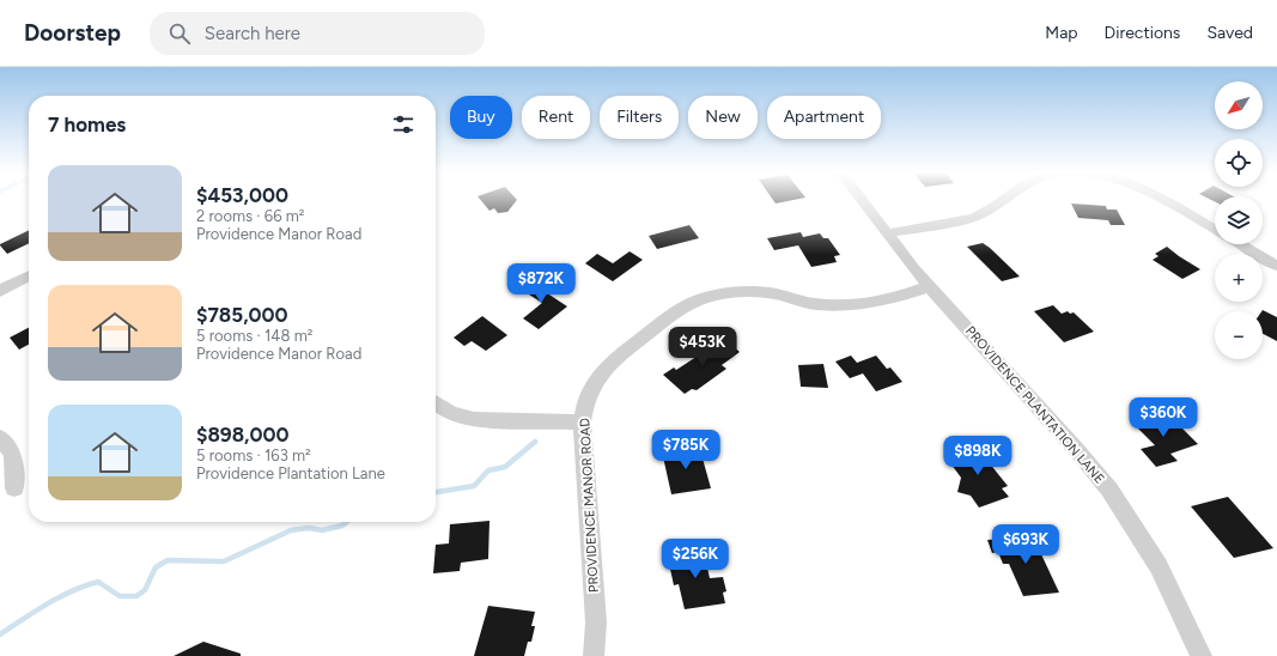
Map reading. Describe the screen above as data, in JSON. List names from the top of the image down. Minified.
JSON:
{"streets":{"street":["PROVIDENCE PLANTATION LANE","PROVIDENCE MANOR ROAD"]},"crossings":[["PROVIDENCE PLANTATION LANE","PROVIDENCE MANOR ROAD"]],"north":"bottom left","page":{"header":"Doorstep","search":"Search here","nav":["Map","Directions","Saved"],"map_buttons":["+","−"],"chip":["Buy","Rent","Filters","New","Apartment"],"heading":"7 homes","list":[{"name":"$453,000","note":"2 rooms · 66 m² · Providence Manor Road"},{"name":"$785,000","note":"5 rooms · 148 m² · Providence Manor Road"},{"name":"$898,000","note":"5 rooms · 163 m² · Providence Plantation Lane"}],"price":["$872K","$453K","$360K","$785K","$898K","$693K","$256K"]}}
